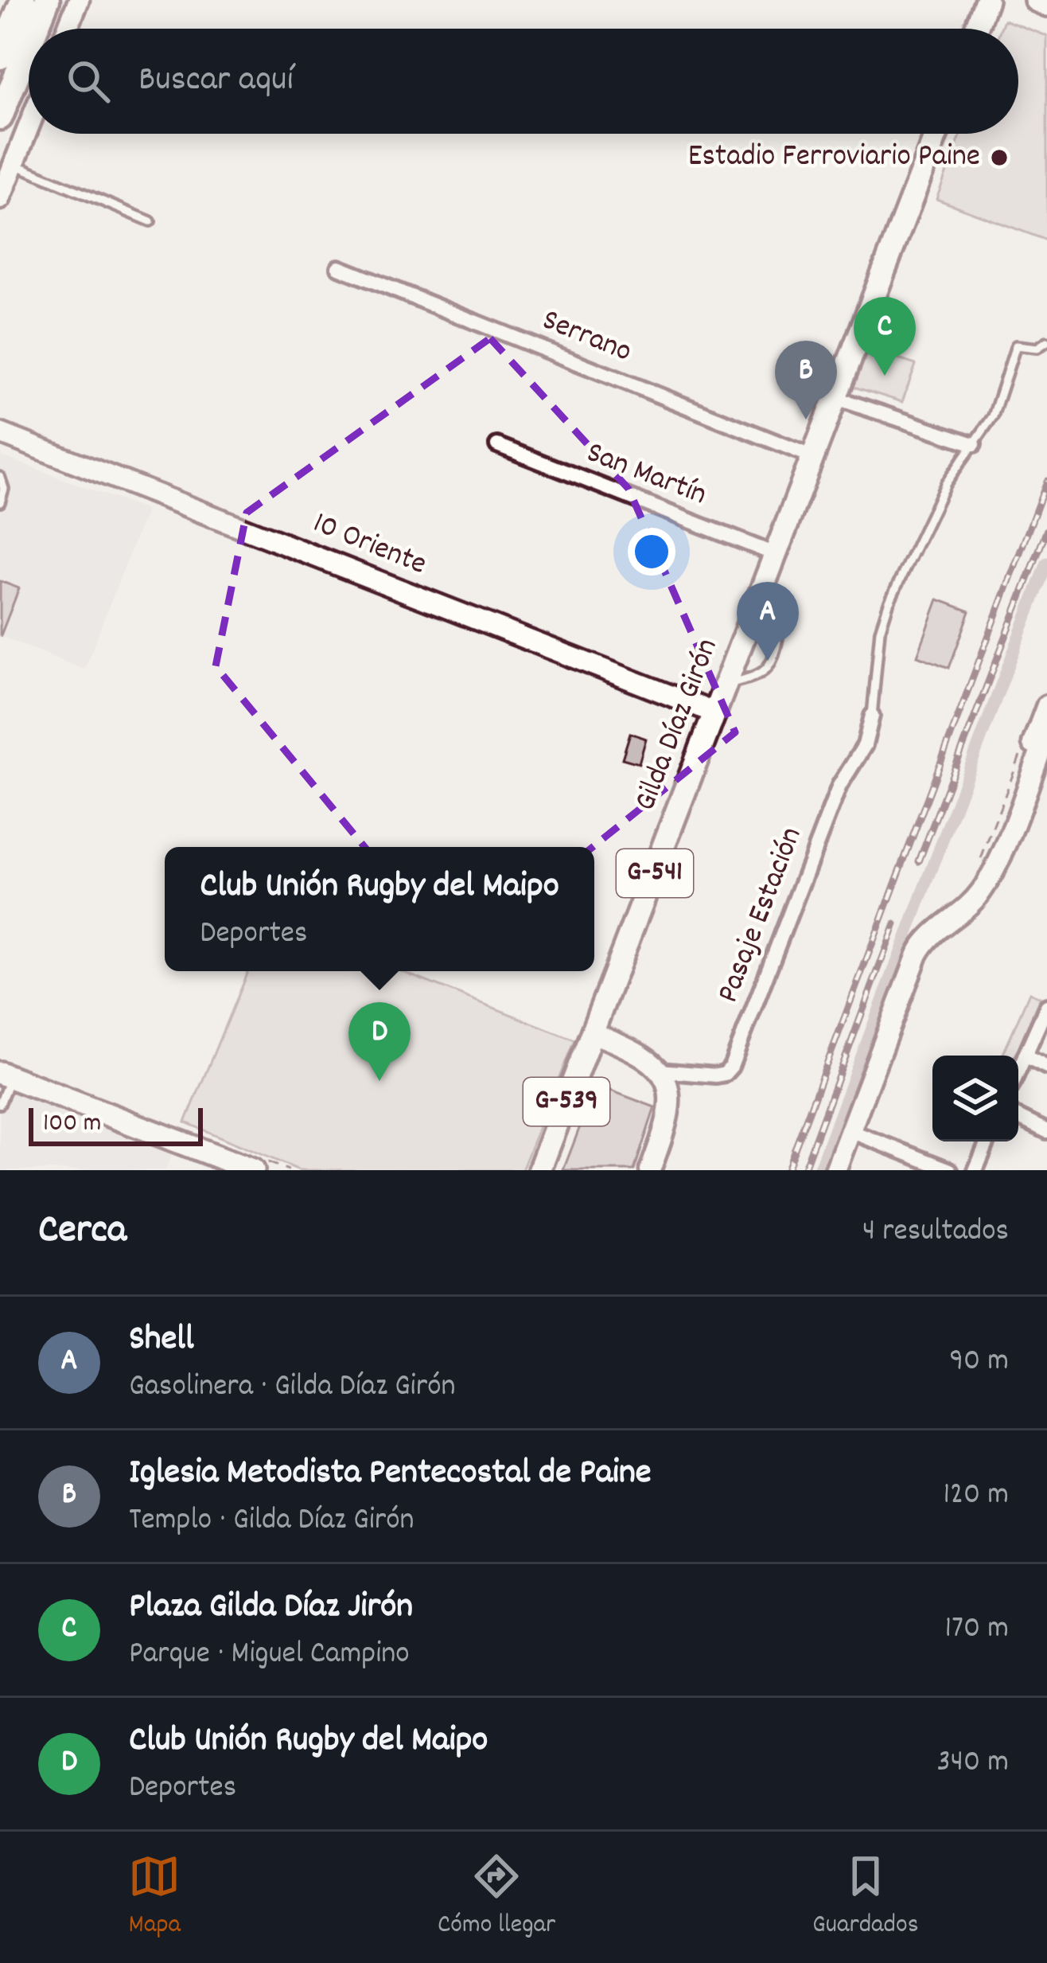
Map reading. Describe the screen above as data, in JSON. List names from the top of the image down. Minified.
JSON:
{"streets":{"main road":["Gilda Díaz Girón","G-541","G-539"],"street":["Serrano","San Martín","10 Oriente","Pasaje Estación"]},"crossings":[["Serrano","Gilda Díaz Girón"],["San Martín","Gilda Díaz Girón"],["10 Oriente","Gilda Díaz Girón"]],"places":["Estadio Ferroviario Paine"],"scale_bar":"100 m","page":{"search":"Buscar aquí","pins":["C","B","A","D"],"popup":["Club Unión Rugby del Maipo","Deportes"],"scale":"100 m","heading":["Cerca","4 resultados"],"list":[{"mark":"A","name":"Shell","note":"Gasolinera · Gilda Díaz Girón","value":"90 m"},{"mark":"B","name":"Iglesia Metodista Pentecostal de Paine","note":"Templo · Gilda Díaz Girón","value":"120 m"},{"mark":"C","name":"Plaza Gilda Díaz Jirón","note":"Parque · Miguel Campino","value":"170 m"},{"mark":"D","name":"Club Unión Rugby del Maipo","note":"Deportes","value":"340 m"}],"nav":["Mapa","Cómo llegar","Guardados"]}}
